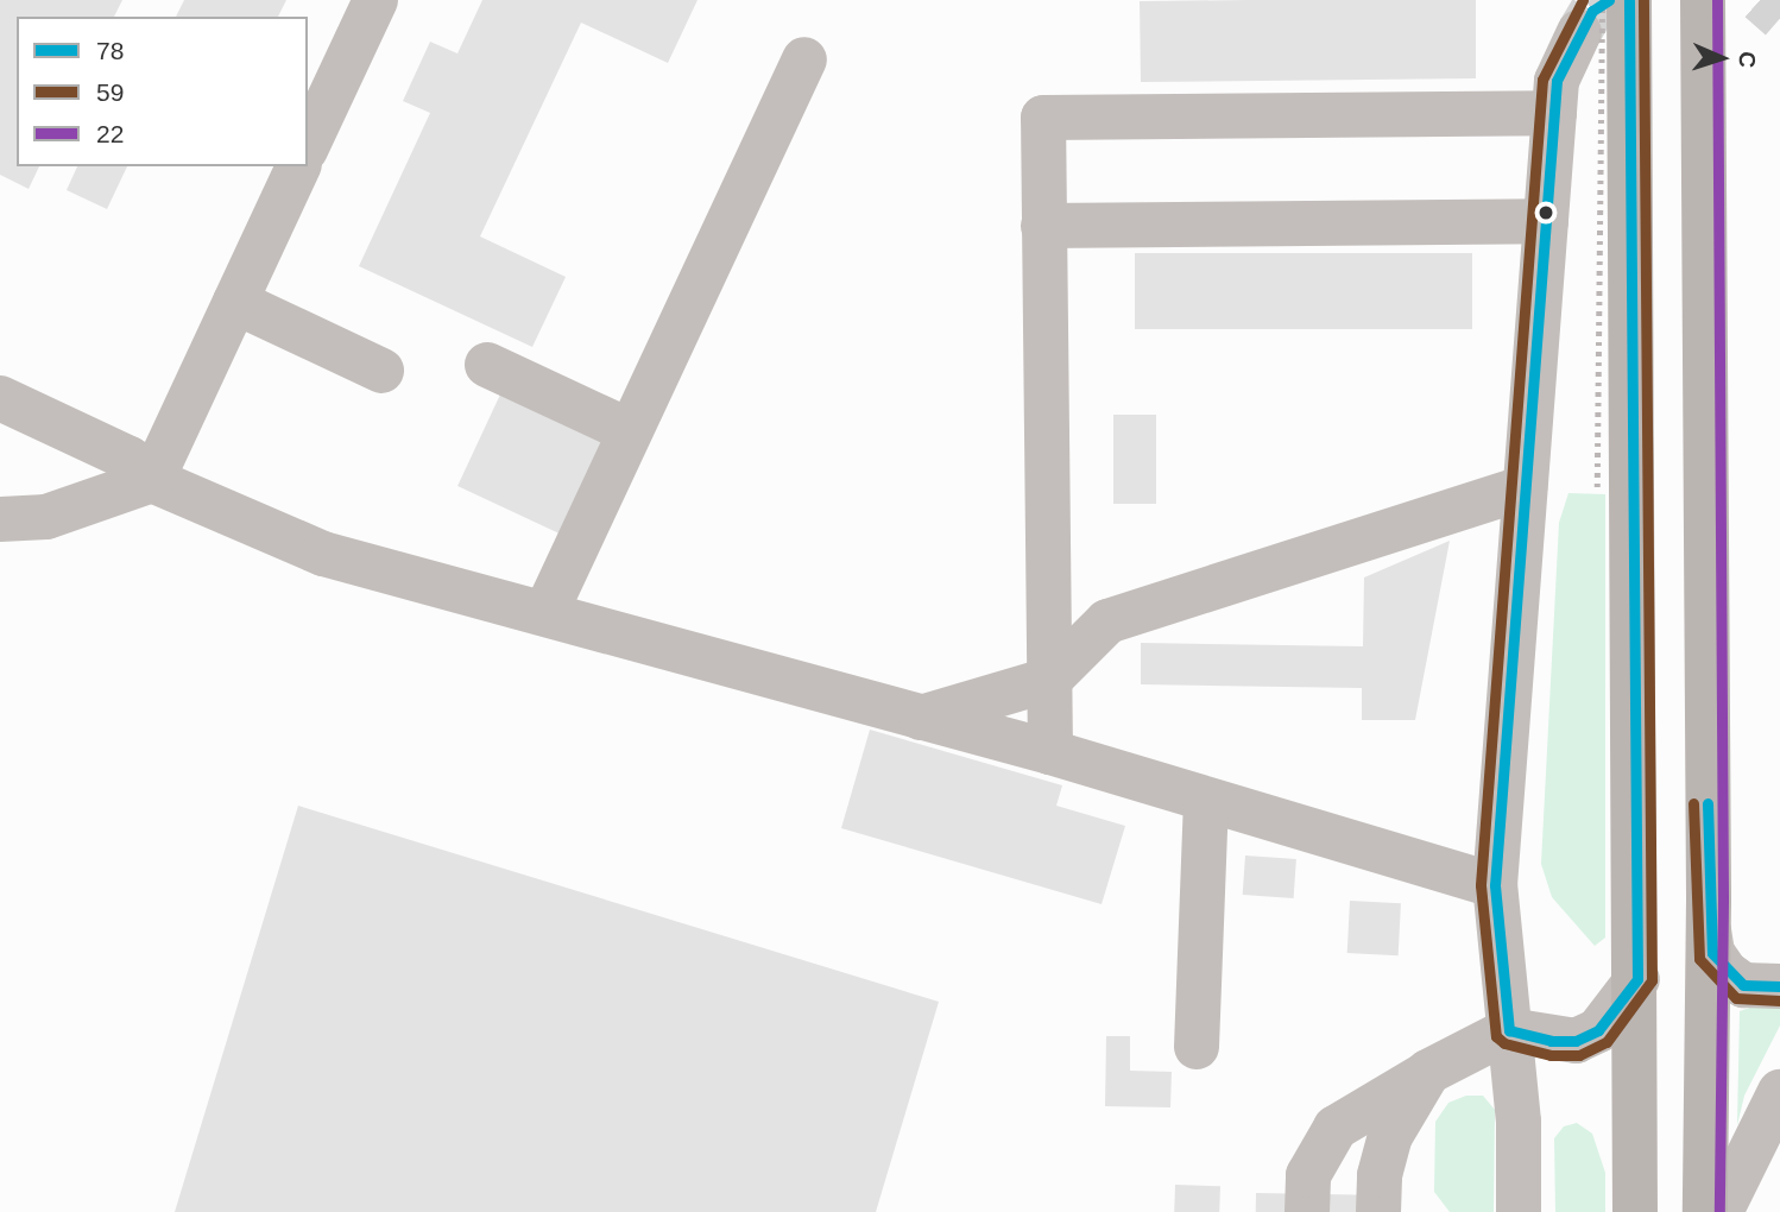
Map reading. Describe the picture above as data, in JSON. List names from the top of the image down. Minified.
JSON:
{"lines":["transit line 78","transit line 59","transit line 22"],"legend":["78","59","22"],"north":"right"}
